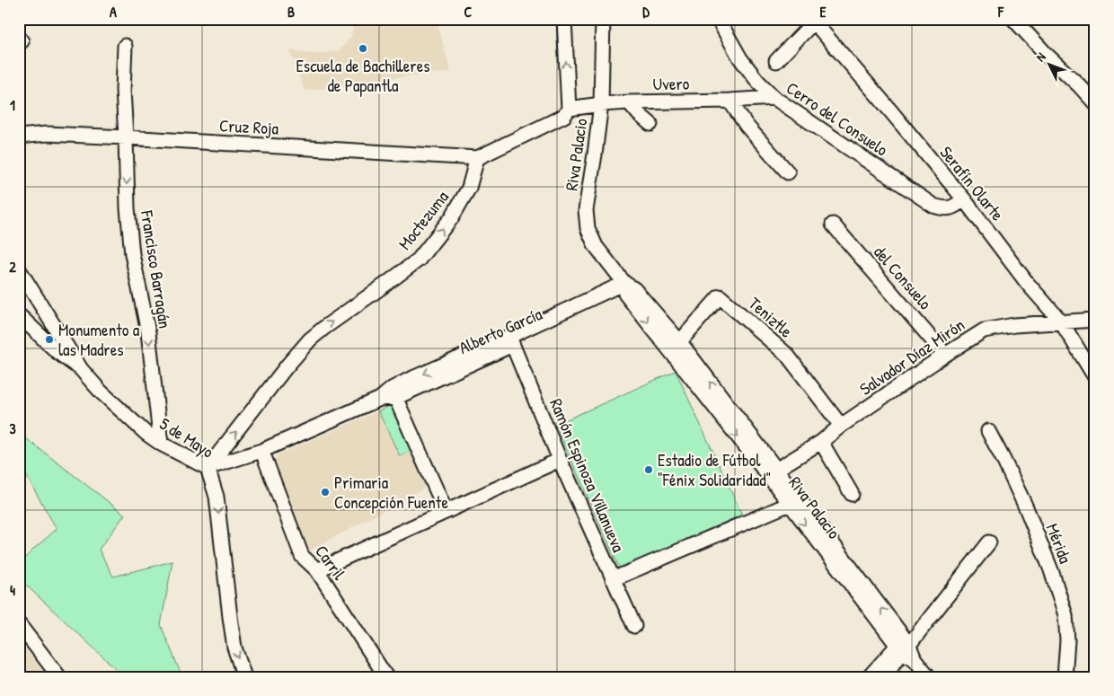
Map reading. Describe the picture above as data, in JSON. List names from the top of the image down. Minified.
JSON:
{"streets":{"street":["Uvero","Cerro del Consuelo","Cruz Roja","Riva Palacio","Serafín Olarte","Moctezuma","Francisco Barragán","del Consuelo","Teniztle","Alberto García","Salvador Díaz Mirón","5 de Mayo","Ramón Espinoza Villanueva","Mérida","Carril"]},"crossings":[["Uvero","Cerro del Consuelo"],["Uvero","Riva Palacio"],["Cerro del Consuelo","Serafín Olarte"],["Cruz Roja","Moctezuma"],["Cruz Roja","Francisco Barragán"],["Riva Palacio","Teniztle"],["Riva Palacio","Alberto García"],["Riva Palacio","Salvador Díaz Mirón"],["Serafín Olarte","Salvador Díaz Mirón"],["Moctezuma","Alberto García"],["Moctezuma","5 de Mayo"],["Francisco Barragán","5 de Mayo"],["del Consuelo","Salvador Díaz Mirón"],["Teniztle","Salvador Díaz Mirón"],["Alberto García","5 de Mayo"],["Alberto García","Ramón Espinoza Villanueva"]],"one_way":["Moctezuma","Francisco Barragán","5 de Mayo"],"places":["Escuela de Bachilleres de Papantla","Monumento a las Madres","Estadio de Fútbol \"Fénix Solidaridad\"","Primaria Concepción Fuente"],"north":"top left","grid":{"columns":["A","B","C","D","E","F"],"rows":["1","2","3","4"]}}
